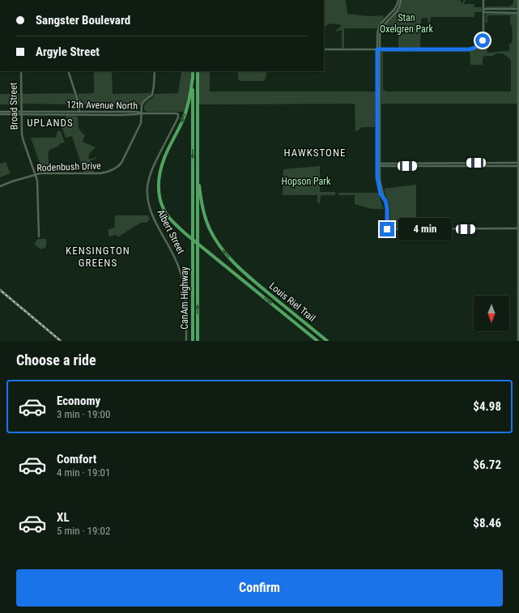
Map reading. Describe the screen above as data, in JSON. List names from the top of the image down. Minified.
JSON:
{"streets":{"highway":["CanAm Highway","Louis Riel Trail"],"street":["12th Avenue North","Broad Street","Rodenbush Drive","Albert Street"]},"crossings":[["12th Avenue North","Broad Street"],["12th Avenue North","Rodenbush Drive"],["12th Avenue North","Albert Street"],["Broad Street","Rodenbush Drive"],["Rodenbush Drive","Albert Street"],["CanAm Highway","Louis Riel Trail"]],"districts":["UPLANDS","HAWKSTONE","KENSINGTON GREENS"],"parks":["Stan Oxelgren Park","Hopson Park"],"north":"bottom","page":{"banner":["Sangster Boulevard","Argyle Street"],"bubble":"4 min","heading":"Choose a ride","list":[{"name":"Economy","note":"3 min · 19:00","value":"$4.98"},{"name":"Comfort","note":"4 min · 19:01","value":"$6.72"},{"name":"XL","note":"5 min · 19:02","value":"$8.46"}],"buttons":"Confirm"}}
